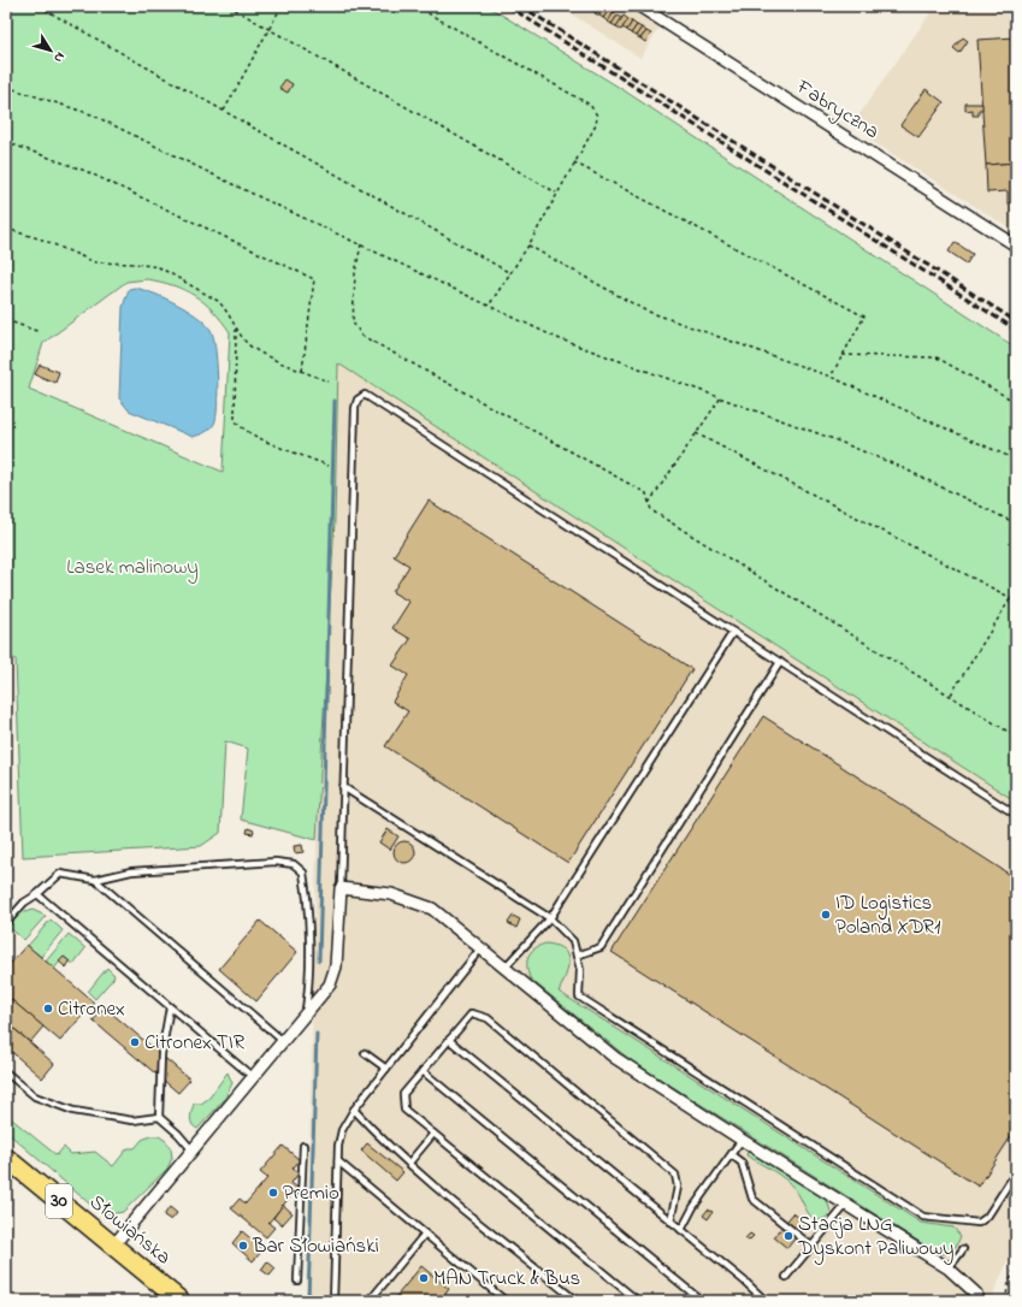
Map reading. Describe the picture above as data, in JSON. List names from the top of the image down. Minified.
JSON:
{"streets":{"main road":["30","Słowiańska"],"street":["Fabryczna"]},"parks":["Lasek malinowy"],"places":["ID Logistics Poland XDR1","Citronex","Citronex TIR","Premio","Stacja LNG Dyskont Paliwowy","Bar Słowiański","MAN Truck & Bus"],"north":"bottom right"}
